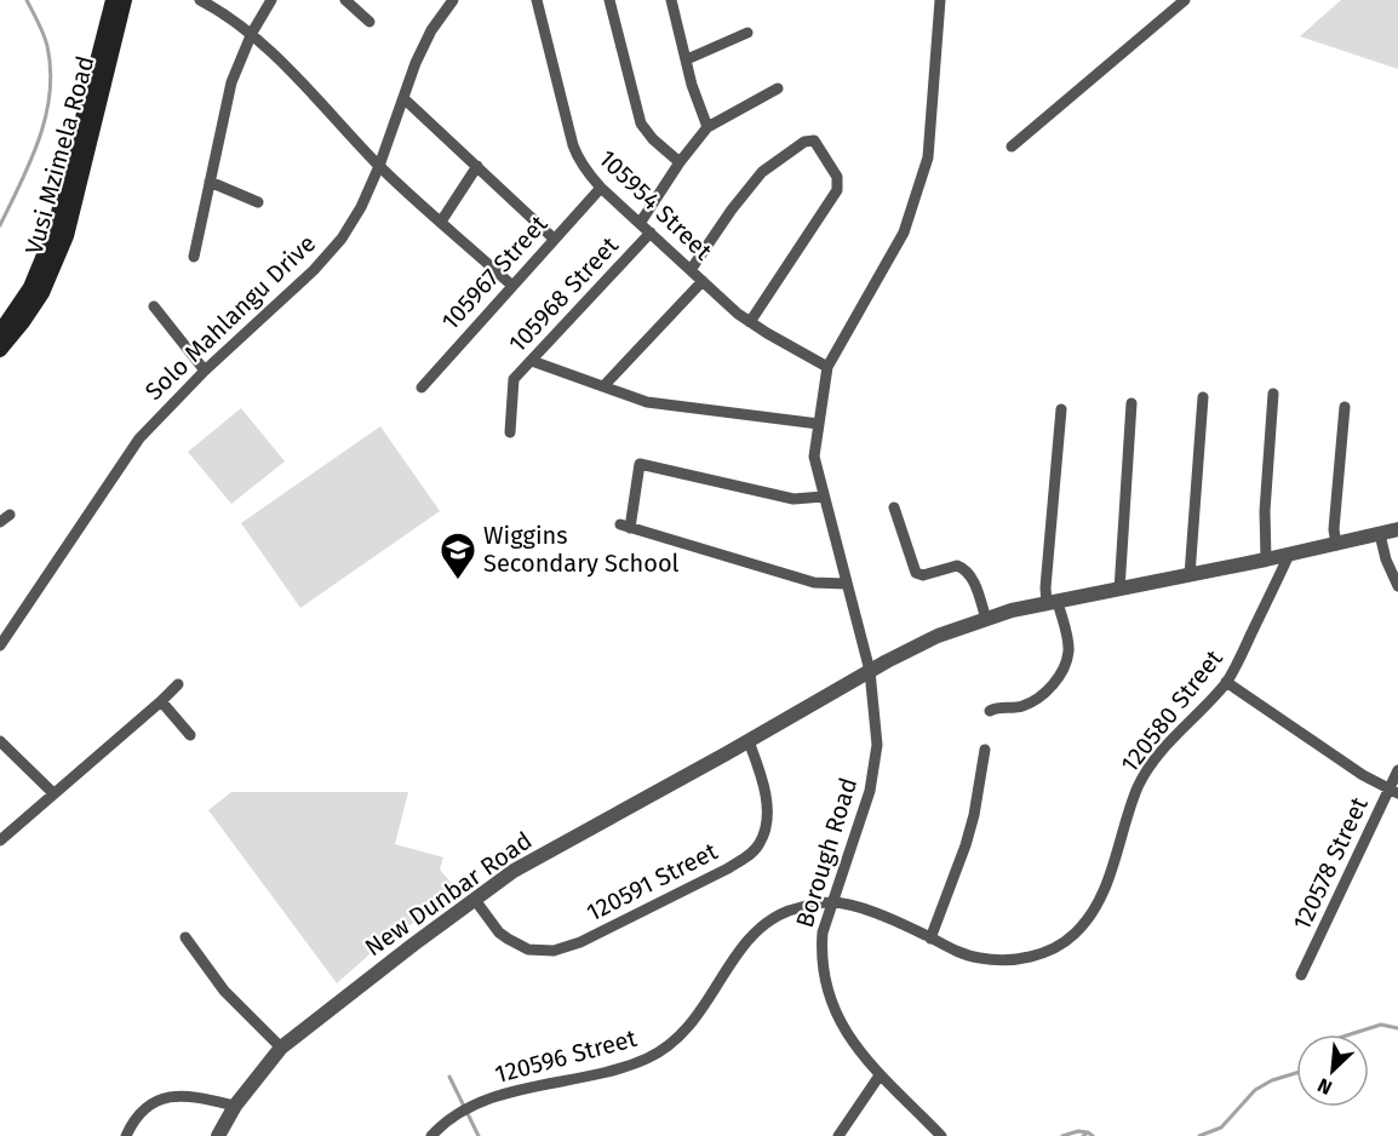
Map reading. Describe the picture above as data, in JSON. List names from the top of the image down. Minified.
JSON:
{"streets":{"main road":["Vusi Mzimela Road"],"street":["105954 Street","105967 Street","105968 Street","Solo Mahlangu Drive","120580 Street","Borough Road","120578 Street","120591 Street","New Dunbar Road","120596 Street"]},"crossings":[["105954 Street","105967 Street"],["105954 Street","105968 Street"],["105954 Street","Borough Road"],["120580 Street","Borough Road"],["120580 Street","New Dunbar Road"],["120580 Street","120596 Street"],["Borough Road","New Dunbar Road"],["Borough Road","120596 Street"],["120591 Street","New Dunbar Road"]],"places":{"school or university":["Wiggins Secondary School"]},"north":"bottom left"}
